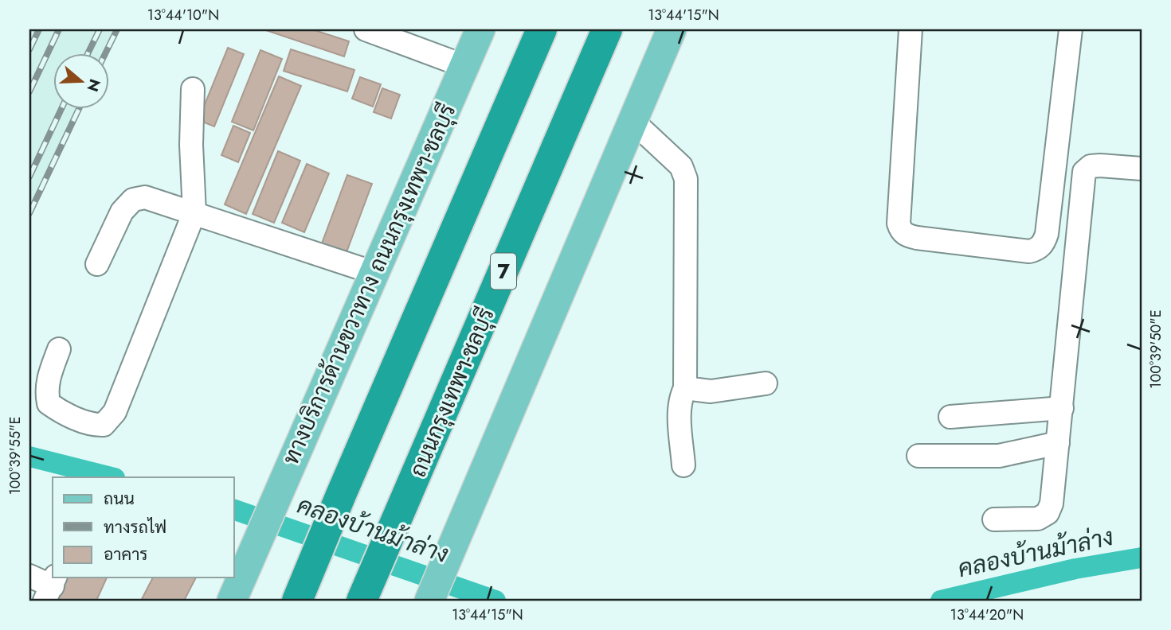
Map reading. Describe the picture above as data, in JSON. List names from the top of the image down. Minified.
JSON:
{"streets":{"highway":["7","ถนนกรุงเทพฯ-ชลบุรี"],"main road":["ทางบริการด้านขวาทาง ถนนกรุงเทพฯ-ชลบุรี"]},"water":["คลองบ้านม้าล่าง"],"legend":["ถนน","ทางรถไฟ","อาคาร"],"north":"right","coordinates":["13°44'10\"N","13°44'15\"N","100°39'50\"E","100°39'55\"E","13°44'20\"N"]}
